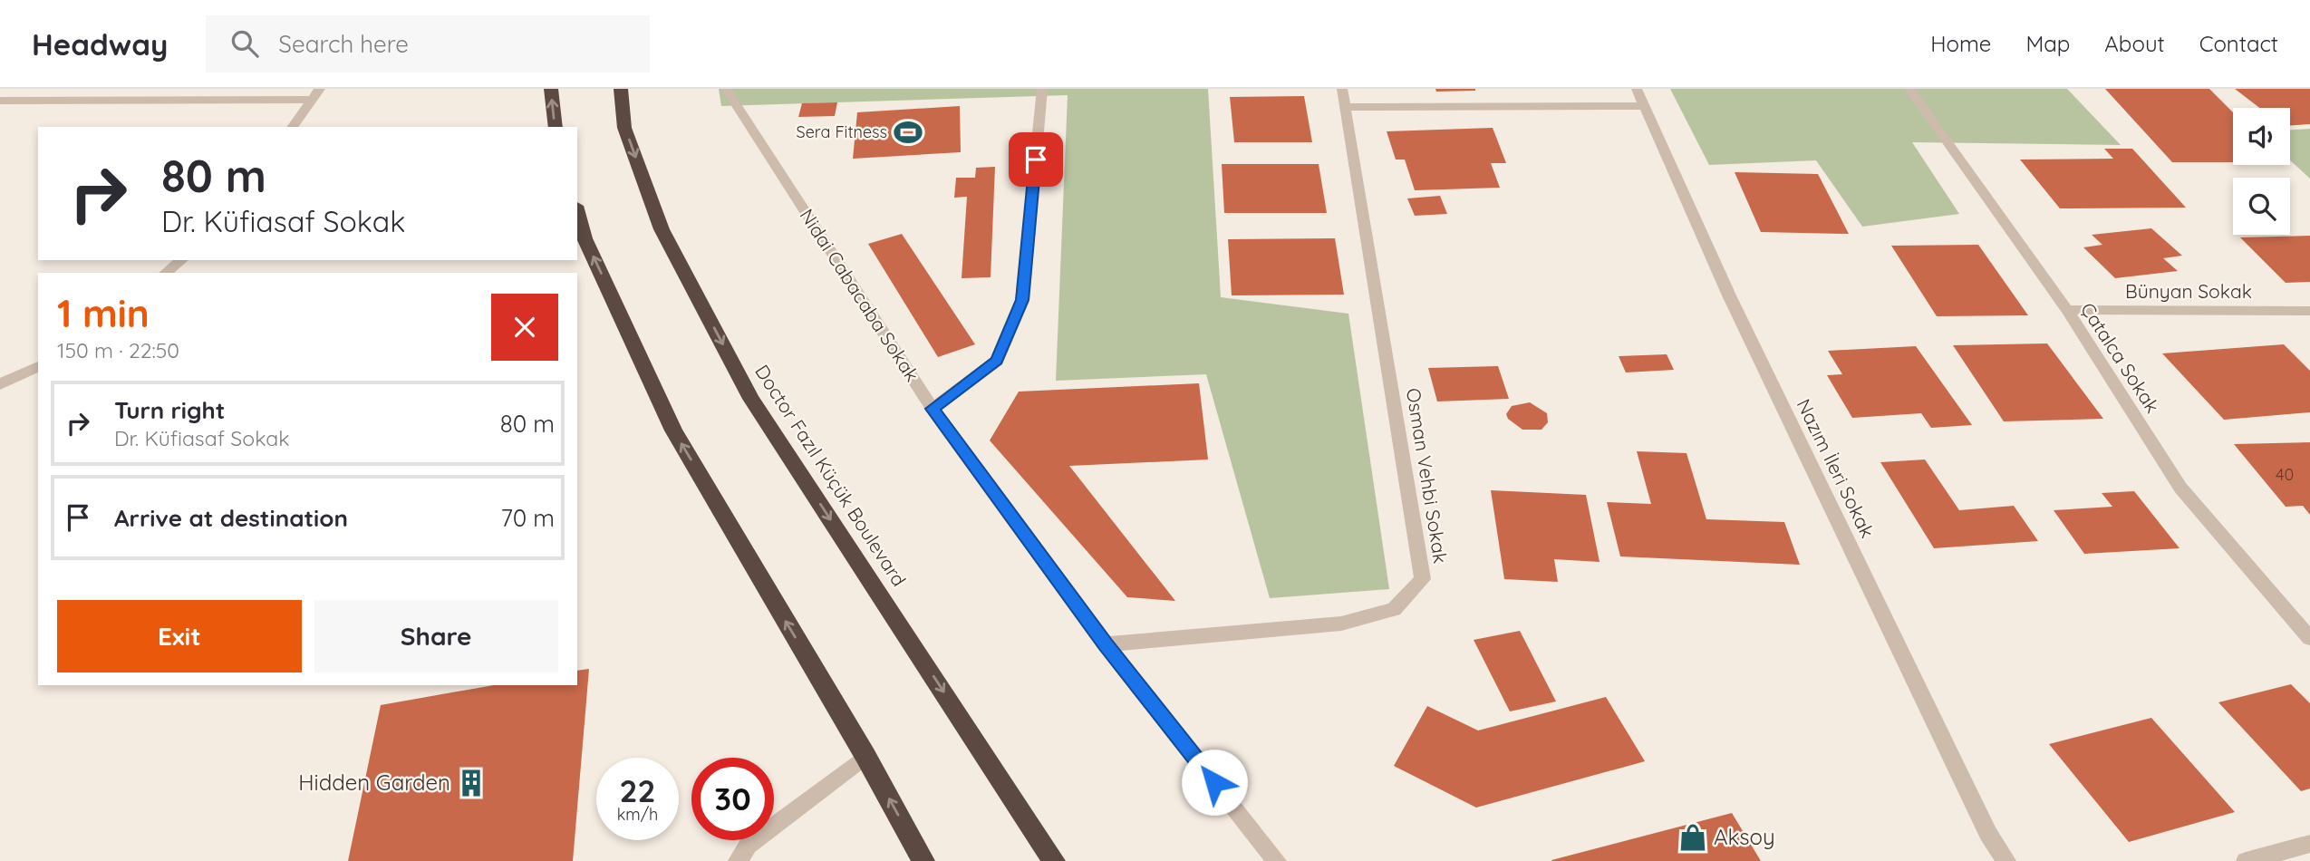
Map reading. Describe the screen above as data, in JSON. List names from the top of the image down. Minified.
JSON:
{"streets":{"highway":["Doctor Fazıl Küçük Boulevard"],"street":["Bünyan Sokak","Nidai Cabacaba Sokak","Çatalca Sokak","Nazım İleri Sokak","Osman Vehbi Sokak"]},"crossings":[["Bünyan Sokak","Çatalca Sokak"],["Nidai Cabacaba Sokak","Osman Vehbi Sokak"]],"places":{"sports":["Sera Fitness"],"building":["Hidden Garden"],"shop":["Aksoy"]},"house_numbers":["40"],"page":{"header":"Headway","search":"Search here","nav":["Home","Map","About","Contact"],"turn":["80 m","Dr. Küfiasaf Sokak"],"heading":["1 min","150 m · 22:50"],"list":[{"name":"Turn right","note":"Dr. Küfiasaf Sokak","value":"80 m"},{"name":"Arrive at destination","value":"70 m"}],"buttons":["Exit","Share"],"speed":"22 km/h","limit":"30"}}
